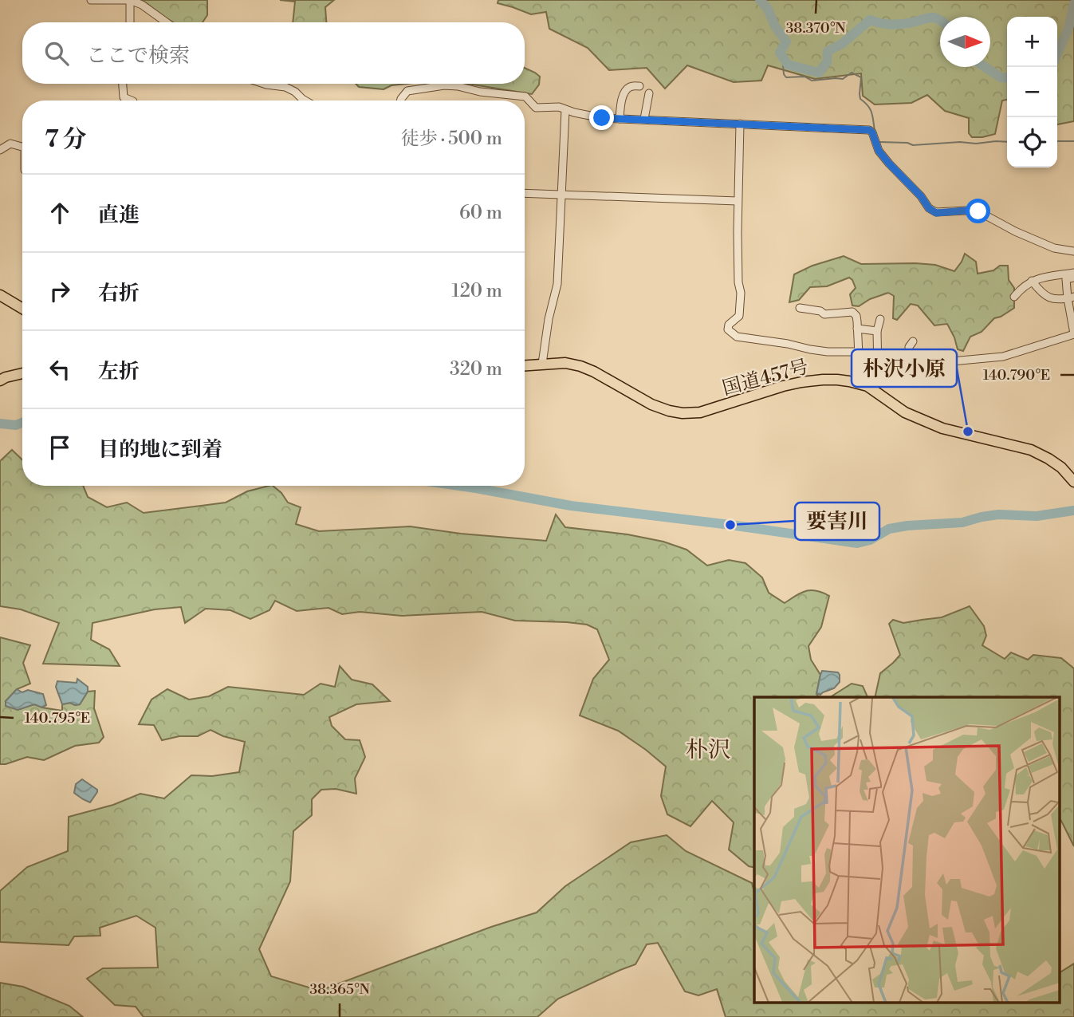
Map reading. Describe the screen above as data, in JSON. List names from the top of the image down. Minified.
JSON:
{"streets":{"highway":["国道457号"]},"districts":["朴沢"],"places":["朴沢小原","要害川"],"north":"right","page":{"map_buttons":["+","−"],"search":"ここで検索","heading":["7 分","徒歩 · 500 m"],"list":[["直進","60 m"],["右折","120 m"],["左折","320 m"],"目的地に到着"]},"coordinates":["38.370°N","140.790°E","140.795°E","38.365°N"]}
